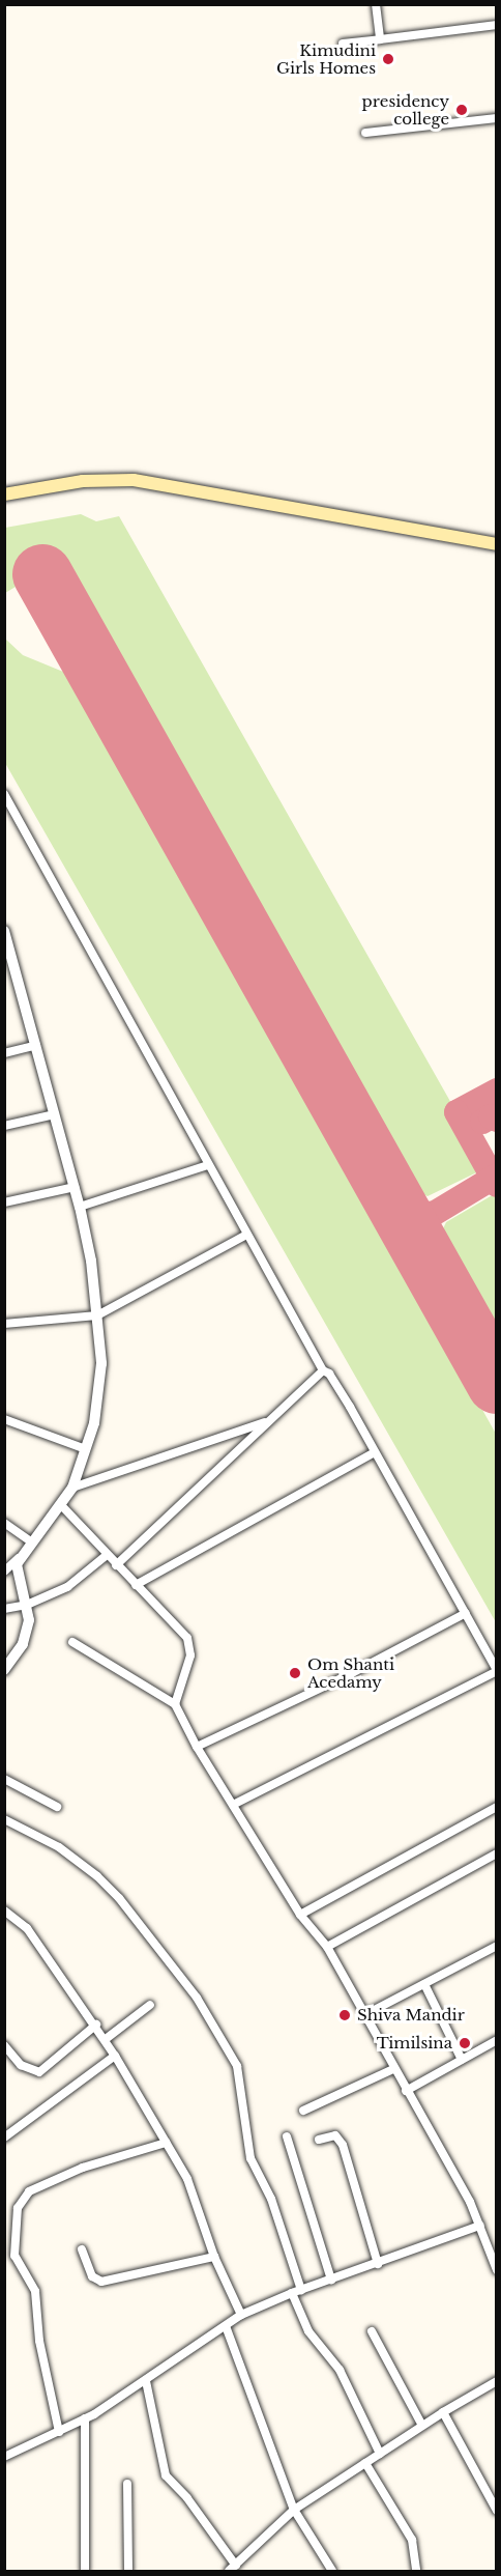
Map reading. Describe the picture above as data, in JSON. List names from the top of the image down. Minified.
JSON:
{"places":["Kimudini Girls Homes","presidency college","Om Shanti Acedamy","Shiva Mandir","Timilsina"]}
